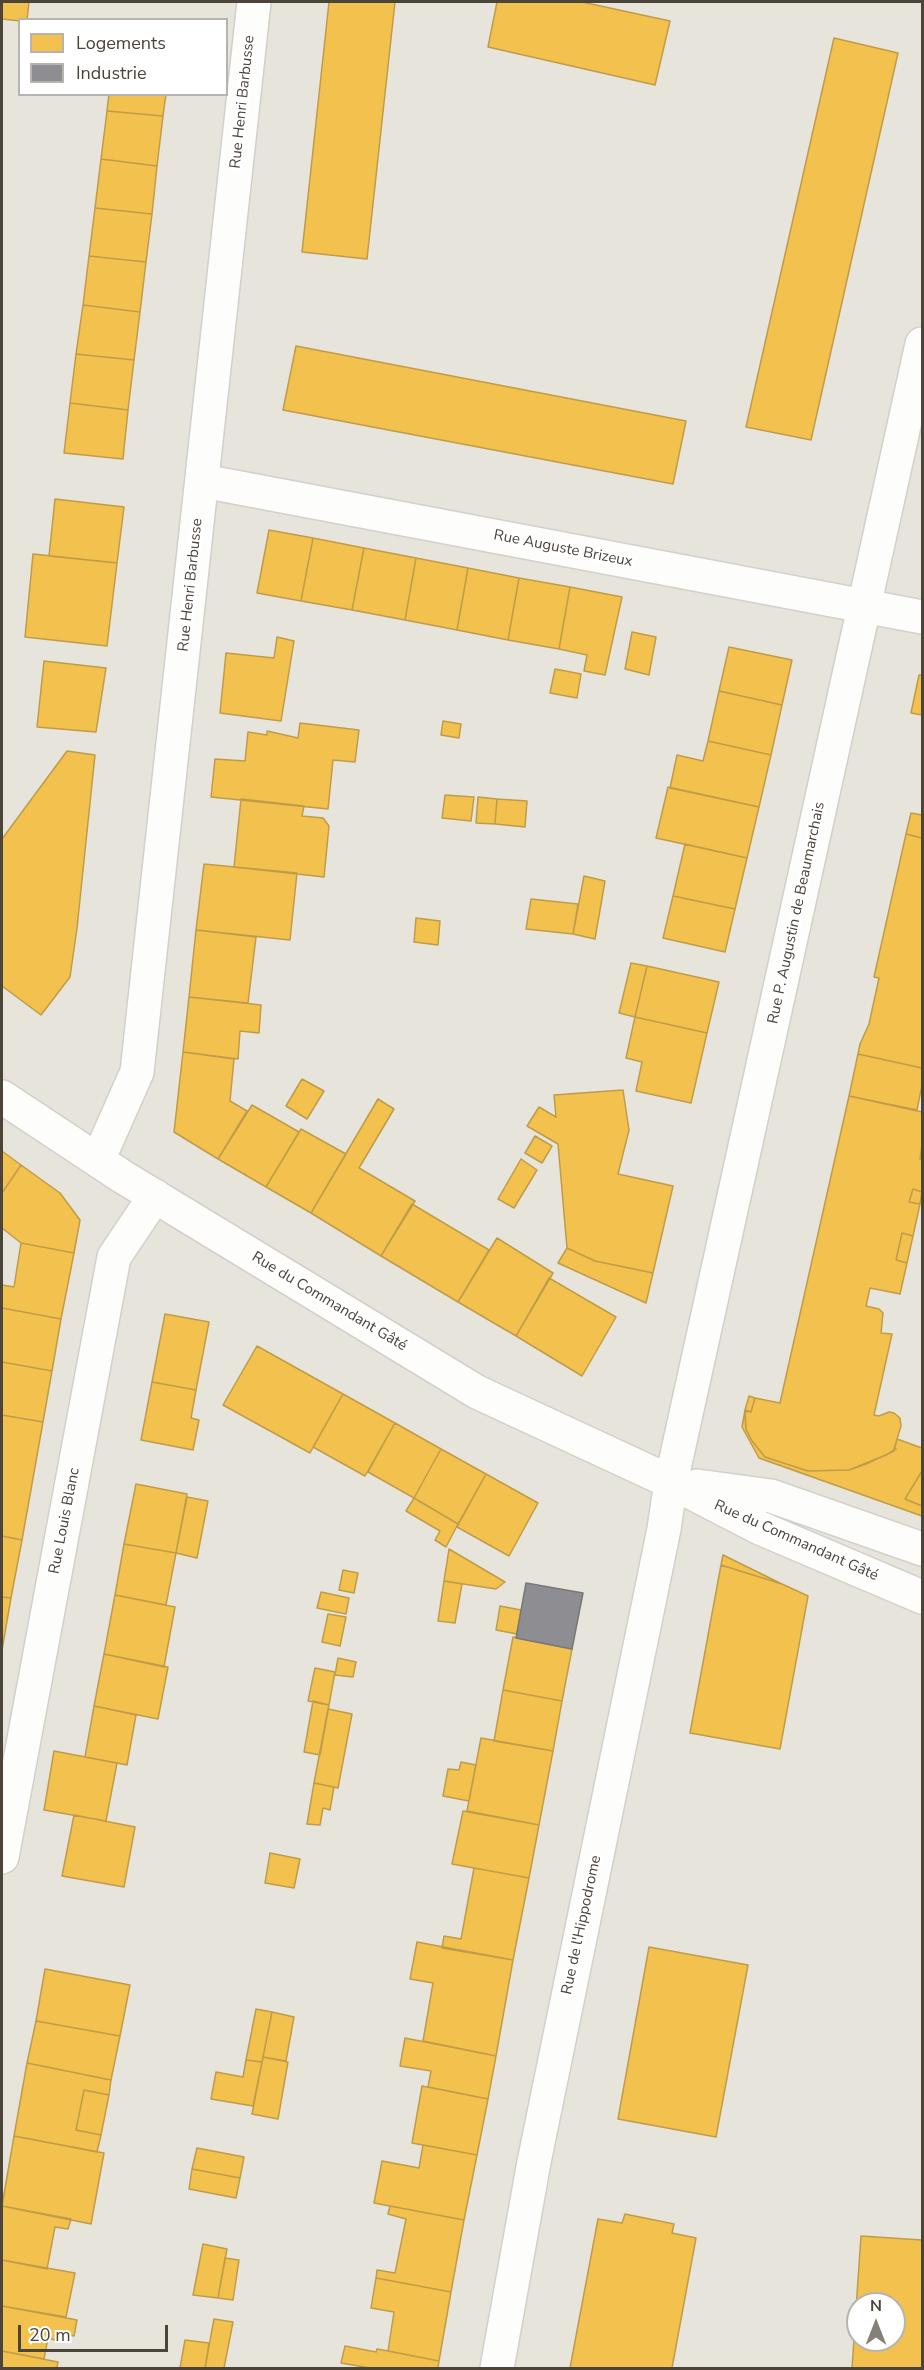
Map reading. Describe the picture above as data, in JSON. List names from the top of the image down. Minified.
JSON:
{"streets":{"street":["Rue Henri Barbusse","Rue Auguste Brizeux","Rue P. Augustin de Beaumarchais","Rue du Commandant Gâté","Rue Louis Blanc","Rue de l'Hippodrome"]},"crossings":[["Rue Henri Barbusse","Rue Auguste Brizeux"],["Rue Henri Barbusse","Rue du Commandant Gâté"],["Rue Auguste Brizeux","Rue P. Augustin de Beaumarchais"],["Rue P. Augustin de Beaumarchais","Rue du Commandant Gâté"],["Rue P. Augustin de Beaumarchais","Rue de l'Hippodrome"],["Rue du Commandant Gâté","Rue Louis Blanc"],["Rue du Commandant Gâté","Rue de l'Hippodrome"]],"legend":["Logements","Industrie"],"scale_bar":"20 m","north":"top"}
